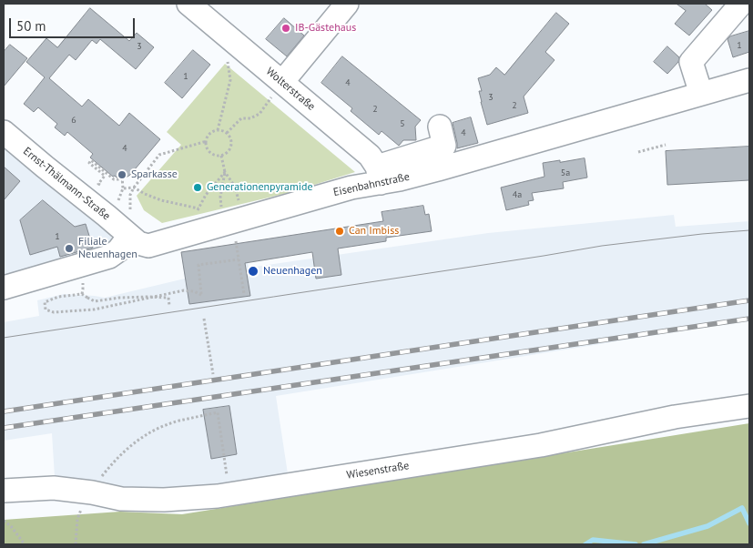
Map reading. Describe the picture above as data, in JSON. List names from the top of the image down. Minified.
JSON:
{"streets":{"street":["Wolterstraße","Ernst-Thälmann-Straße","Eisenbahnstraße","Wiesenstraße"]},"crossings":[["Wolterstraße","Eisenbahnstraße"],["Ernst-Thälmann-Straße","Eisenbahnstraße"]],"places":["IB-Gästehaus","Sparkasse","Generationenpyramide","Can Imbiss","Filiale Neuenhagen","Neuenhagen"],"house_numbers":["1","3","1","4","3","2","2","6","5","4","4","5a","4a","1"],"scale_bar":"50 m"}
